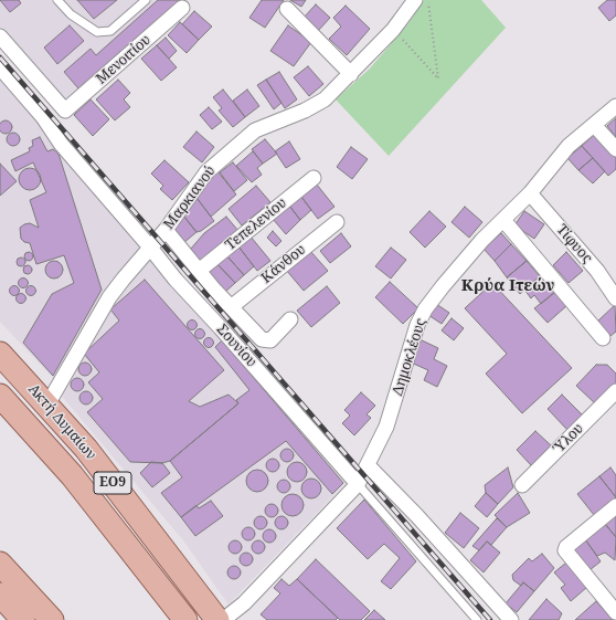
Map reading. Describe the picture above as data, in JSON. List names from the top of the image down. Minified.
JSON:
{"streets":{"main road":["Ακτή Δυμαίων","ΕΟ9"],"street":["Μενοιτίου","Μαρκιανού","Τεπελενίου","Τίφυος","Κάνθου","Σουνίου","Δημοκλέους","Ύλου"]},"crossings":[["Μαρκιανού","Σουνίου"],["Μαρκιανού","Ακτή Δυμαίων"],["Τεπελενίου","Σουνίου"],["Τίφυος","Δημοκλέους"],["Κάνθου","Σουνίου"],["Σουνίου","Δημοκλέους"],["Δημοκλέους","Ακτή Δυμαίων"]],"districts":["Κρύα Ιτεών"]}
